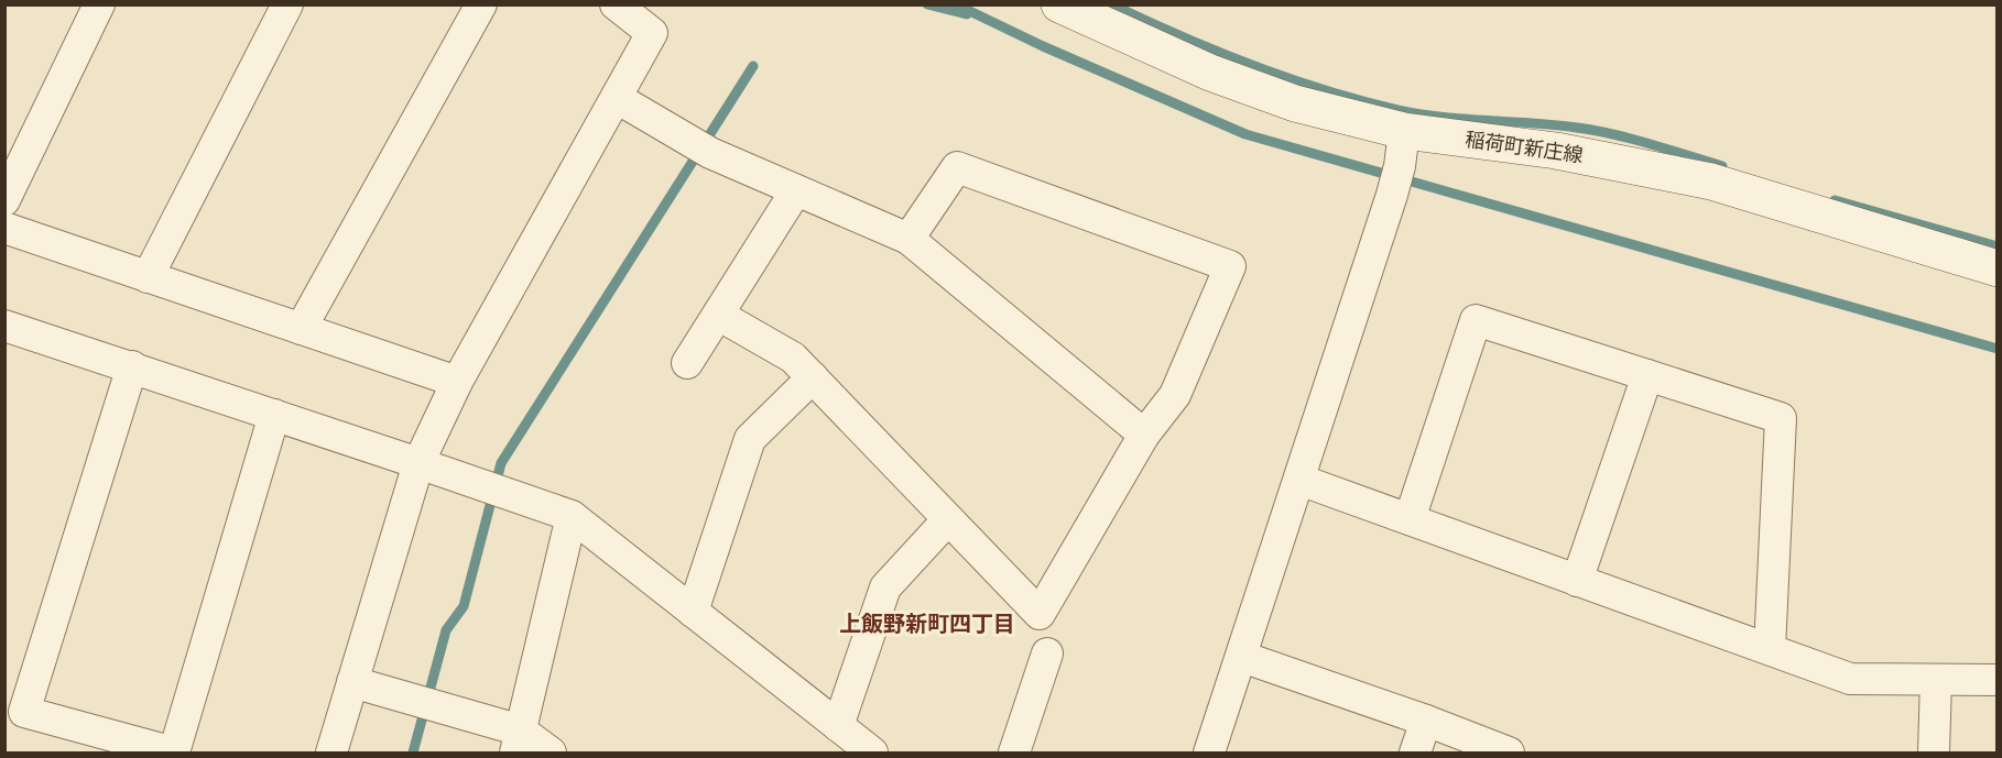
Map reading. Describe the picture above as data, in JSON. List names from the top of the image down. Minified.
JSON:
{"streets":{"main road":["稲荷町新庄線"]},"districts":["上飯野新町四丁目"]}
